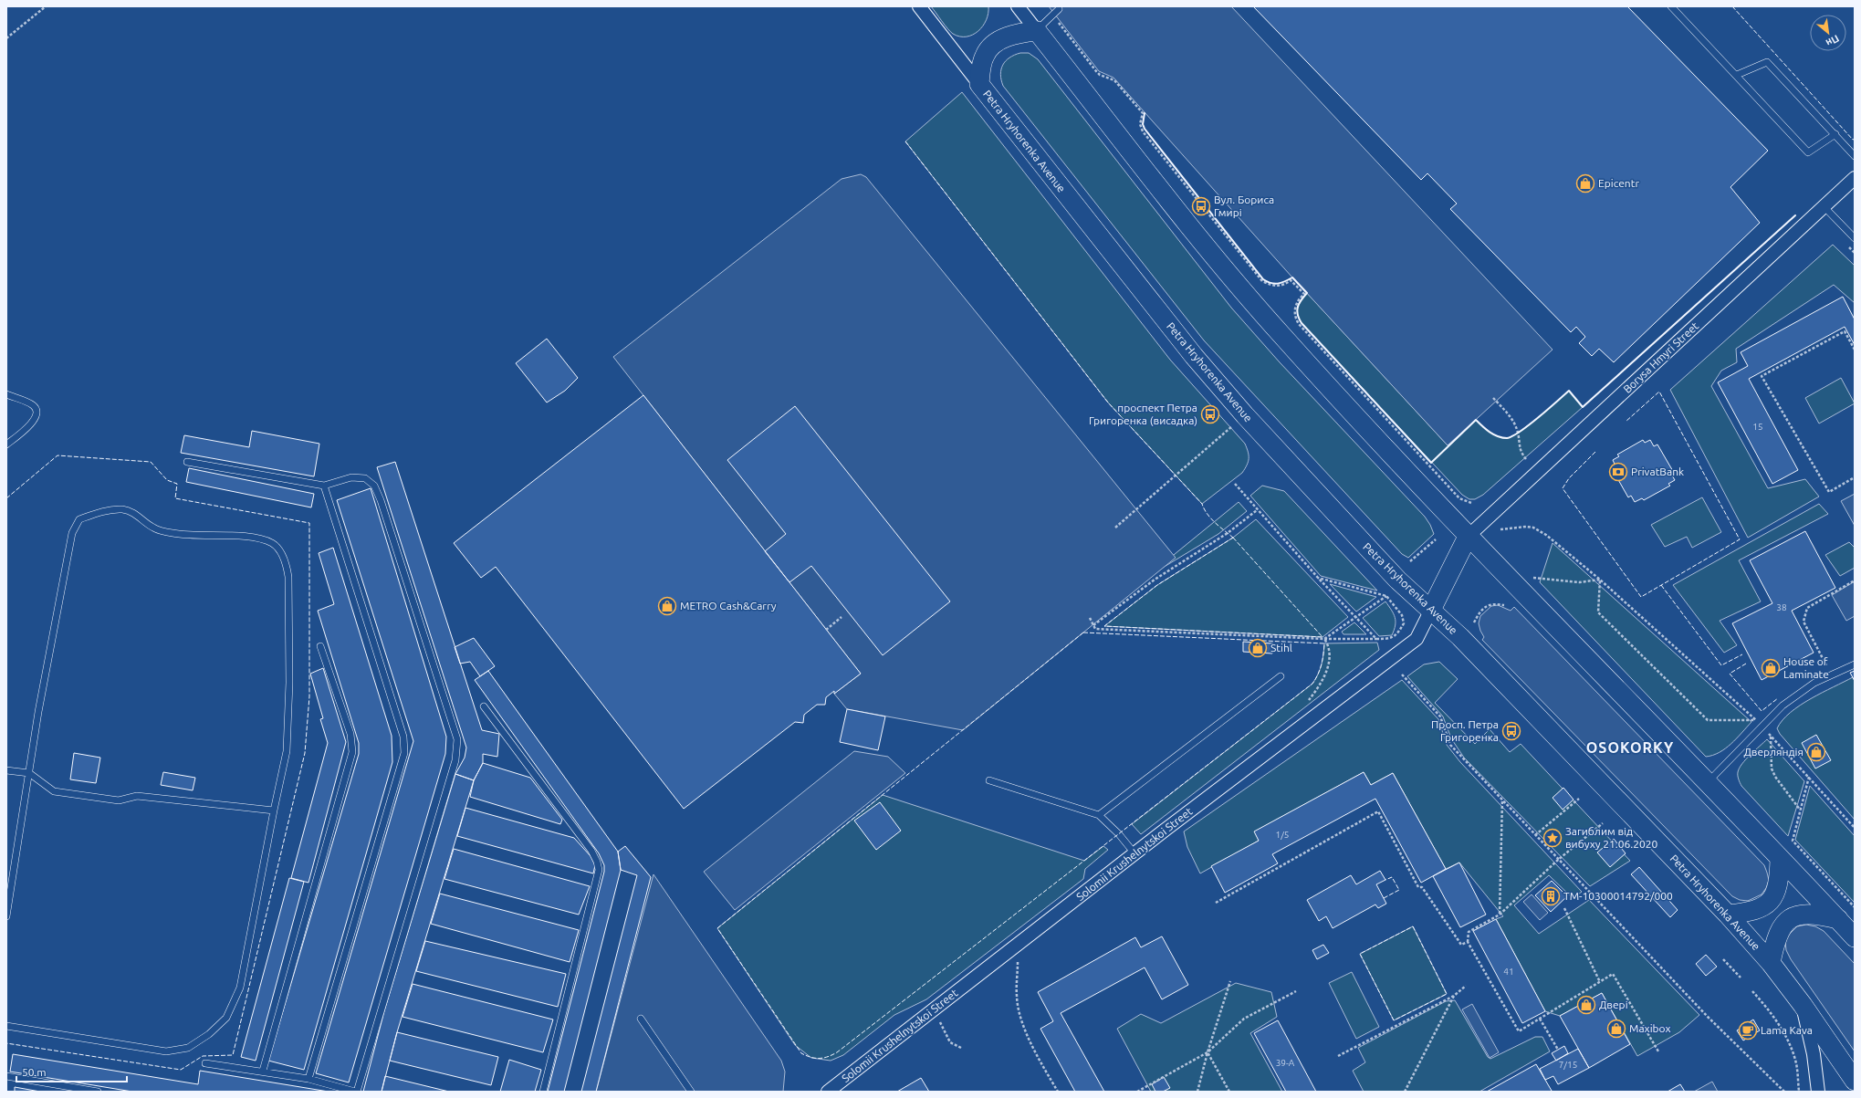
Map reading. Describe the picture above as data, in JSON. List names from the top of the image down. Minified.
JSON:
{"streets":{"street":["Petra Hryhorenka Avenue","Borysa Hmyri Street","Solomii Krushelnytskoi Street"]},"crossings":[["Petra Hryhorenka Avenue","Solomii Krushelnytskoi Street"]],"districts":["OSOKORKY"],"places":{"shop":["Epicentr","METRO Cash&Carry","Stihl","House of Laminate","Дверляндія","Двері","Maxibox"],"bus stop":["Вул. Бориса Гмирі","проспект Петра Григоренка (висадка)","Просп. Петра Григоренка"],"bank":["PrivatBank"],"place":["Загиблим від вибуху 21.06.2020"],"building":["ТМ-10300014792/000"],"cafe":["Lama Kava"]},"house_numbers":["15","38","1/5","41","39-А","7/15"],"scale_bar":"50 m","north":"bottom right"}
